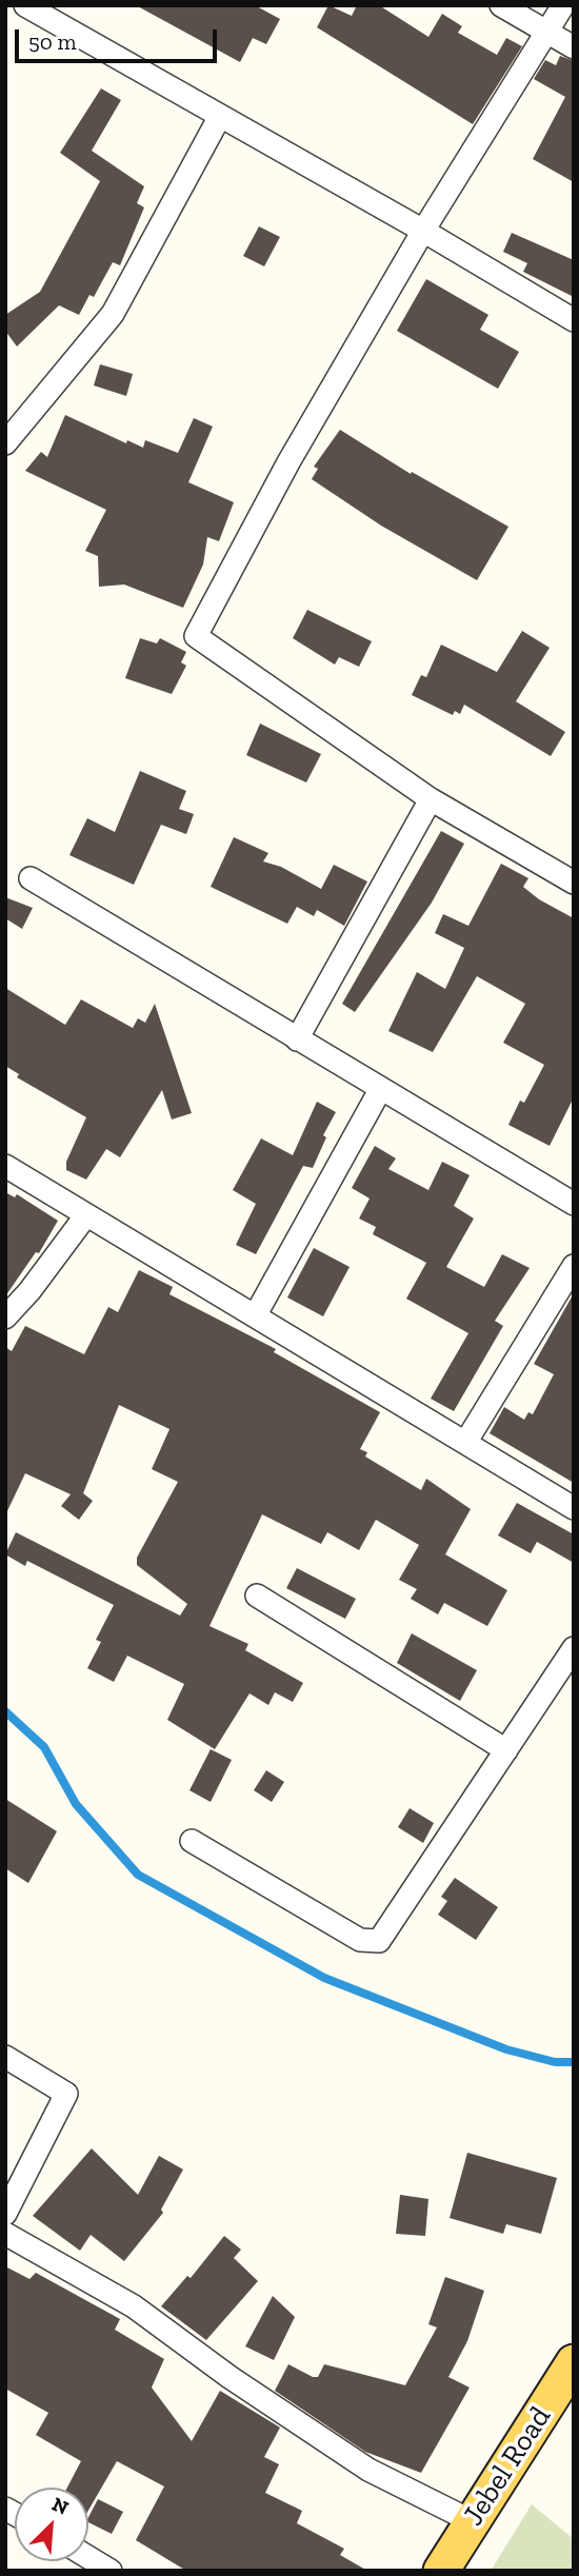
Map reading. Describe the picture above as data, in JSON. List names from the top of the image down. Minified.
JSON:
{"streets":{"main road":["Jebel Road"]},"scale_bar":"50 m","north":"top right"}
